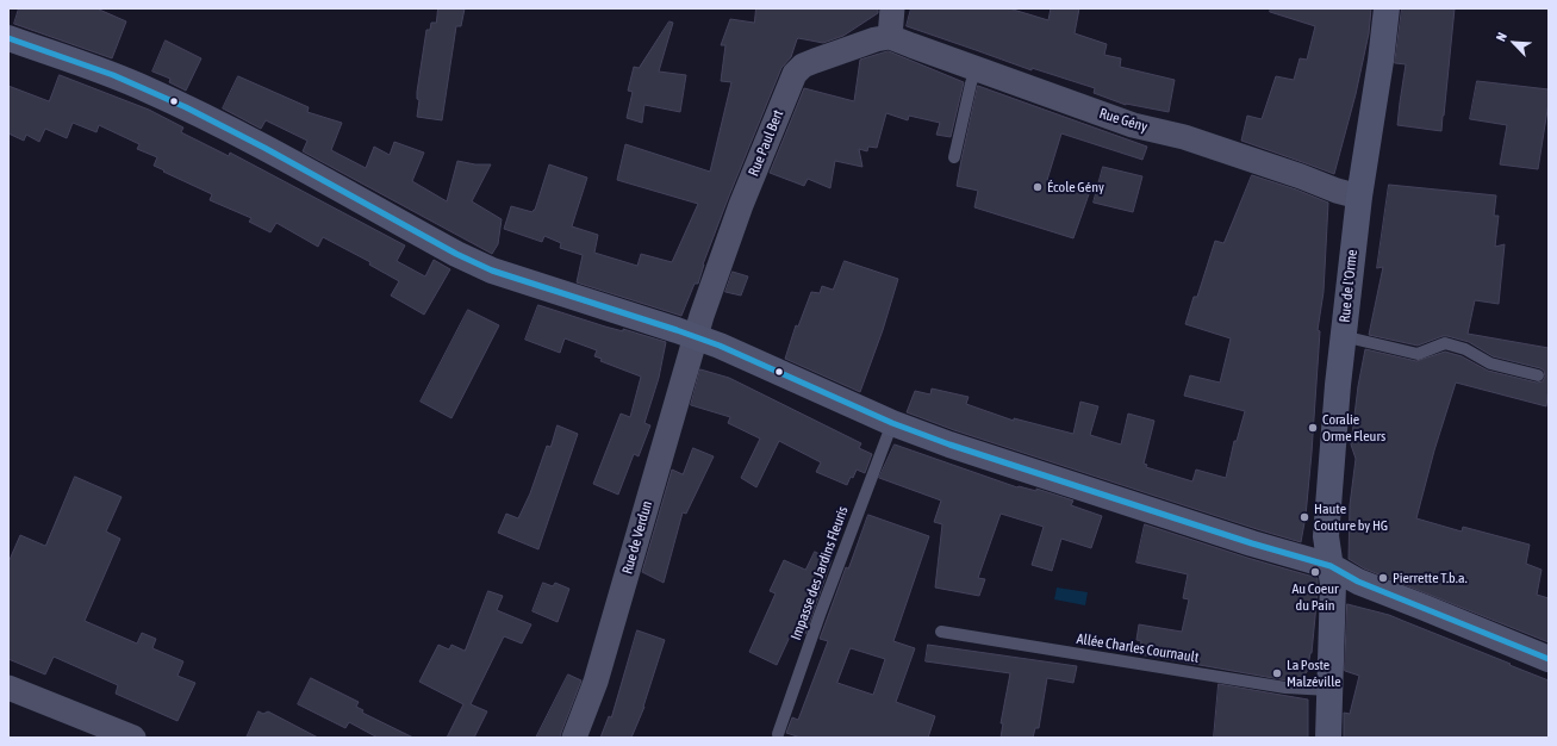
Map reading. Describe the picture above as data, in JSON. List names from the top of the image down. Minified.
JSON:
{"streets":{"main road":["Rue de l'Orme"],"street":["Rue Gény","Rue Paul Bert","Rue de Verdun"],"lane":["Impasse des Jardins Fleuris","Allée Charles Cournault"]},"crossings":[["Rue Gény","Rue Paul Bert"],["Rue Gény","Rue de l'Orme"],["Rue Paul Bert","Rue de Verdun"],["Rue de l'Orme","Allée Charles Cournault"]],"places":["École Gény","Coralie Orme Fleurs","Haute Couture by HG","Au Coeur du Pain","Pierrette T.b.a.","La Poste Malzéville"],"north":"top left"}
